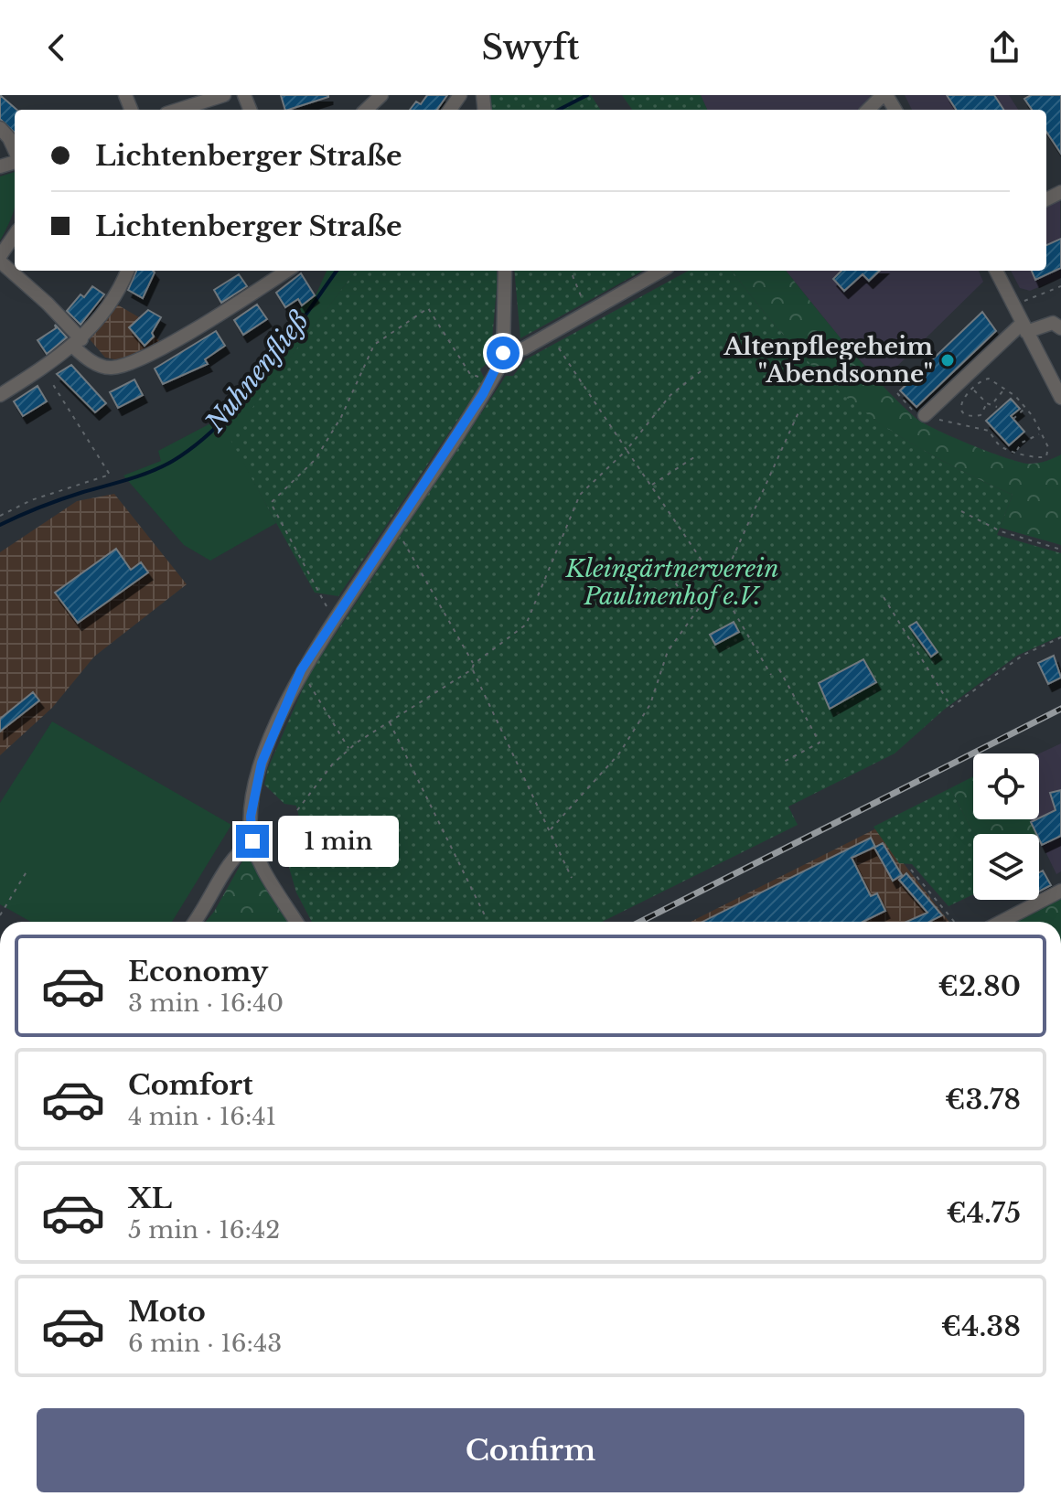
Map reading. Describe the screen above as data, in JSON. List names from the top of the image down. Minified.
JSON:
{"water":["Nuhnenfließ"],"parks":["Kleingärtnerverein Paulinenhof e.V."],"places":["Altenpflegeheim \"Abendsonne\""],"page":{"header":"Swyft","banner":["Lichtenberger Straße","Lichtenberger Straße"],"bubble":"1 min","list":[{"name":"Economy","note":"3 min · 16:40","value":"€2.80"},{"name":"Comfort","note":"4 min · 16:41","value":"€3.78"},{"name":"XL","note":"5 min · 16:42","value":"€4.75"},{"name":"Moto","note":"6 min · 16:43","value":"€4.38"}],"buttons":"Confirm"}}
